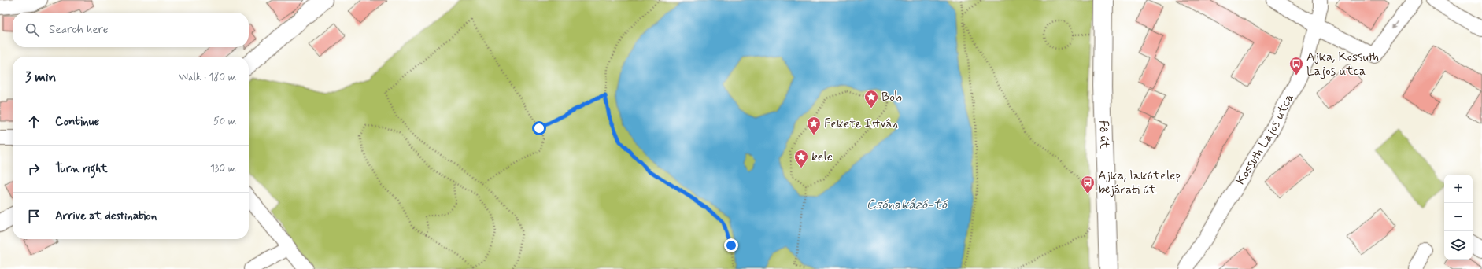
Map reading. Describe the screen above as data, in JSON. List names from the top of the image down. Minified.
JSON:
{"streets":{"main road":["Fő út"],"street":["Kossuth Lajos utca"]},"water":["Csónakázó-tó"],"places":{"bus stop":["Ajka, Kossuth Lajos utca","Ajka, lakótelep bejárati út"],"place":["Bob","Fekete István","kele"]},"page":{"search":"Search here","heading":["3 min","Walk · 180 m"],"list":[["Continue","50 m"],["Turn right","130 m"],"Arrive at destination"],"map_buttons":["+","−"]}}
